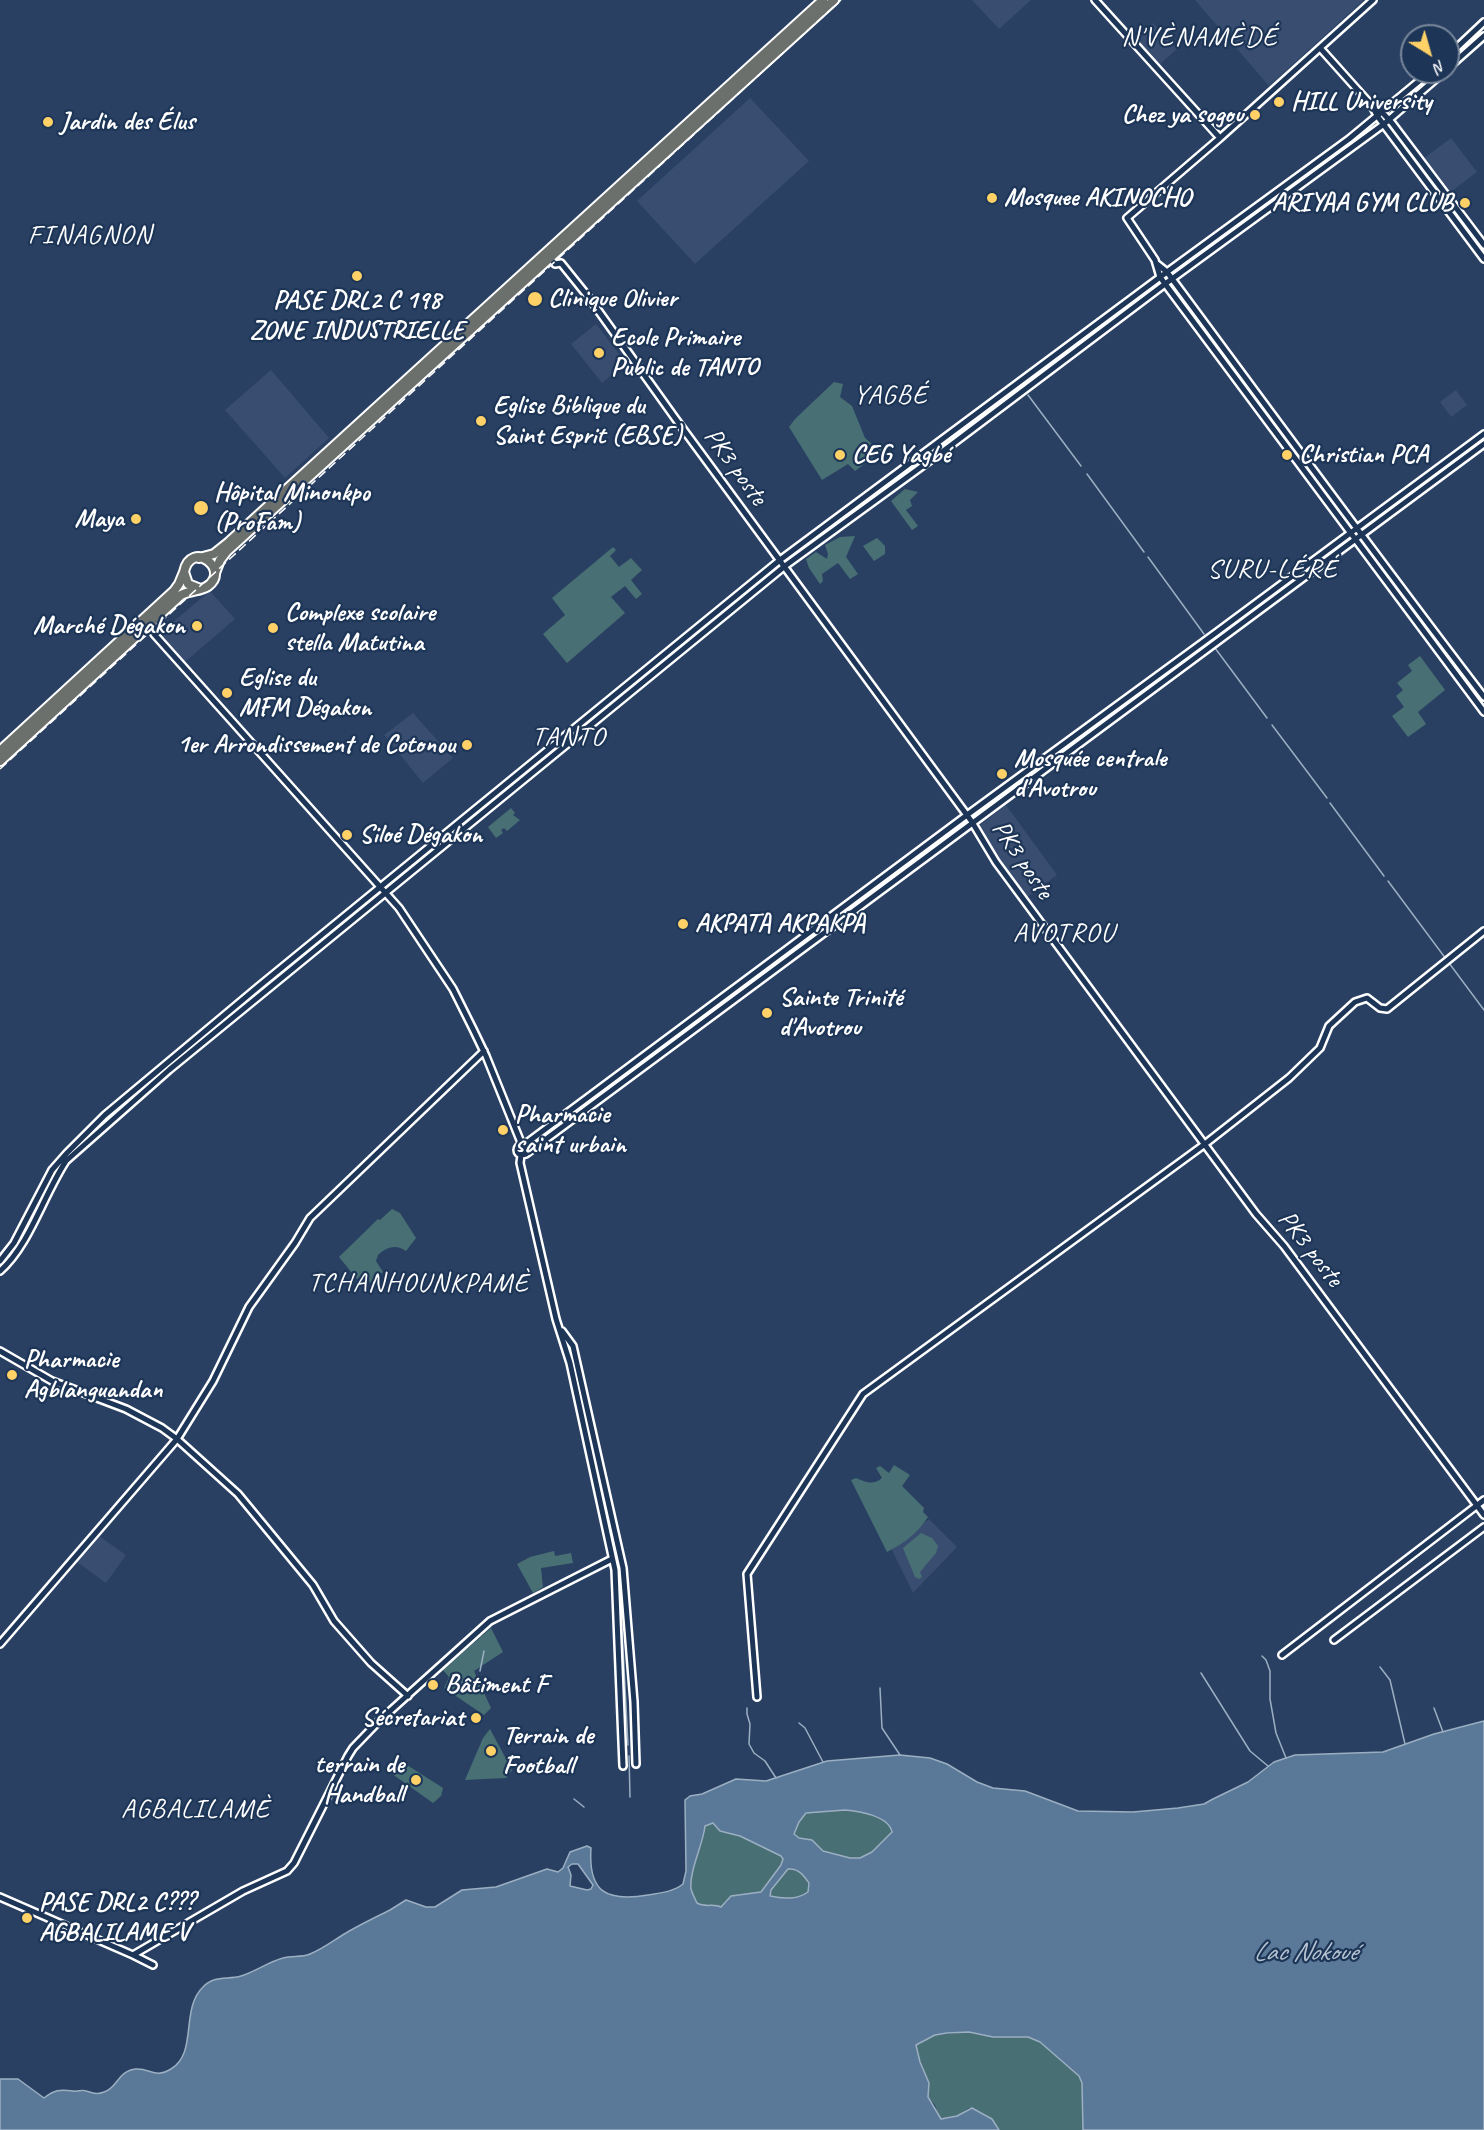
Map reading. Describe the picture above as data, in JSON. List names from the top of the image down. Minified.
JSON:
{"streets":{"street":["PK3 poste"]},"districts":["N'VÈNAMÈDÉ","FINAGNON","YAGBÉ","SURU-LÉRÉ","TANTO","AVOTROU","TCHANHOUNKPAMÈ","AGBALILAMÈ"],"water":["Lac Nokoué"],"places":["HILL University","Chez ya sogou","Jardin des Élus","Mosquee AKINOCHO","ARIYAA GYM CLUB","PASE DRL2 C 198 ZONE INDUSTRIELLE","Clinique Olivier","Ecole Primaire Public de TANTO","Eglise Biblique du Saint Esprit (EBSE)","CEG Yagbé","Christian PCA","Hôpital Minonkpo (ProFam)","Maya","Marché Dégakon","Complexe scolaire stella Matutina","Eglise du MFM Dégakon","1er Arrondissement de Cotonou","Mosquée centrale d'Avotrou","Siloé Dégakon","AKPATA AKPAKPA","Sainte Trinité d'Avotrou","Pharmacie saint urbain","Pharmacie Agblanguandan","Bâtiment F","Sécretariat","Terrain de Football","terrain de Handball","PASE DRL2 C??? AGBALILAME V"],"north":"bottom right"}
